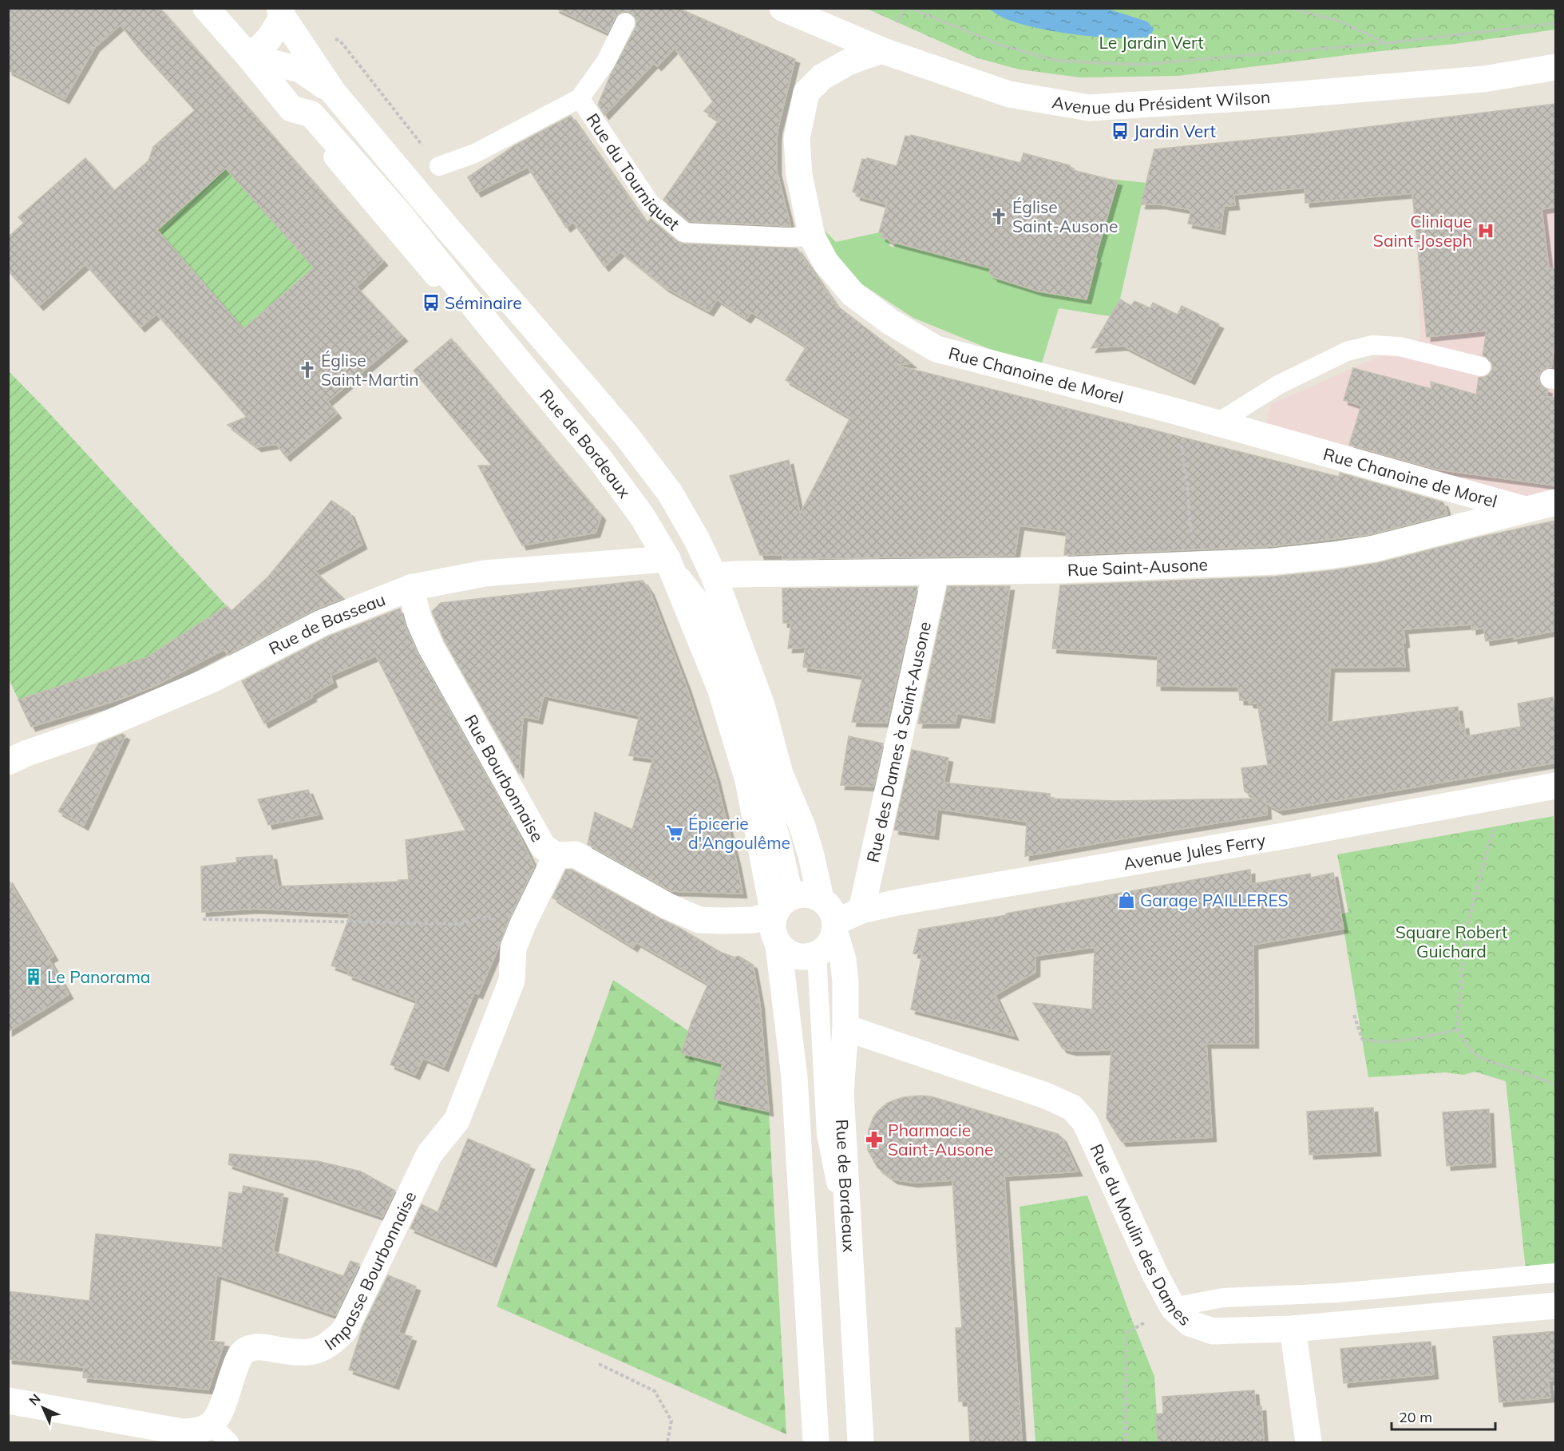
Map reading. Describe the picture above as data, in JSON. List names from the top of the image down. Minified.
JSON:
{"streets":{"street":["Avenue du Président Wilson","Rue Chanoine de Morel","Rue de Bordeaux","Rue Saint-Ausone","Rue de Basseau","Rue des Dames à Saint-Ausone","Rue Bourbonnaise","Avenue Jules Ferry","Rue du Moulin des Dames","Impasse Bourbonnaise"],"lane":["Rue du Tourniquet"]},"crossings":[["Avenue du Président Wilson","Rue Chanoine de Morel"],["Rue du Tourniquet","Rue Chanoine de Morel"],["Rue Chanoine de Morel","Rue Saint-Ausone"],["Rue de Bordeaux","Rue de Basseau"],["Rue de Bordeaux","Rue Bourbonnaise"],["Rue de Bordeaux","Avenue Jules Ferry"],["Rue de Bordeaux","Rue du Moulin des Dames"],["Rue Saint-Ausone","Rue des Dames à Saint-Ausone"],["Rue de Basseau","Rue Bourbonnaise"],["Rue des Dames à Saint-Ausone","Avenue Jules Ferry"],["Rue Bourbonnaise","Avenue Jules Ferry"],["Rue Bourbonnaise","Impasse Bourbonnaise"]],"parks":["Le Jardin Vert","Square Robert Guichard"],"places":{"bus stop":["Jardin Vert","Séminaire"],"church":["Église Saint-Ausone","Église Saint-Martin"],"hospital":["Clinique Saint-Joseph"],"supermarket":["Épicerie d'Angoulême"],"shop":["Garage PAILLERES"],"building":["Le Panorama"],"pharmacy":["Pharmacie Saint-Ausone"]},"scale_bar":"20 m","north":"top left"}
